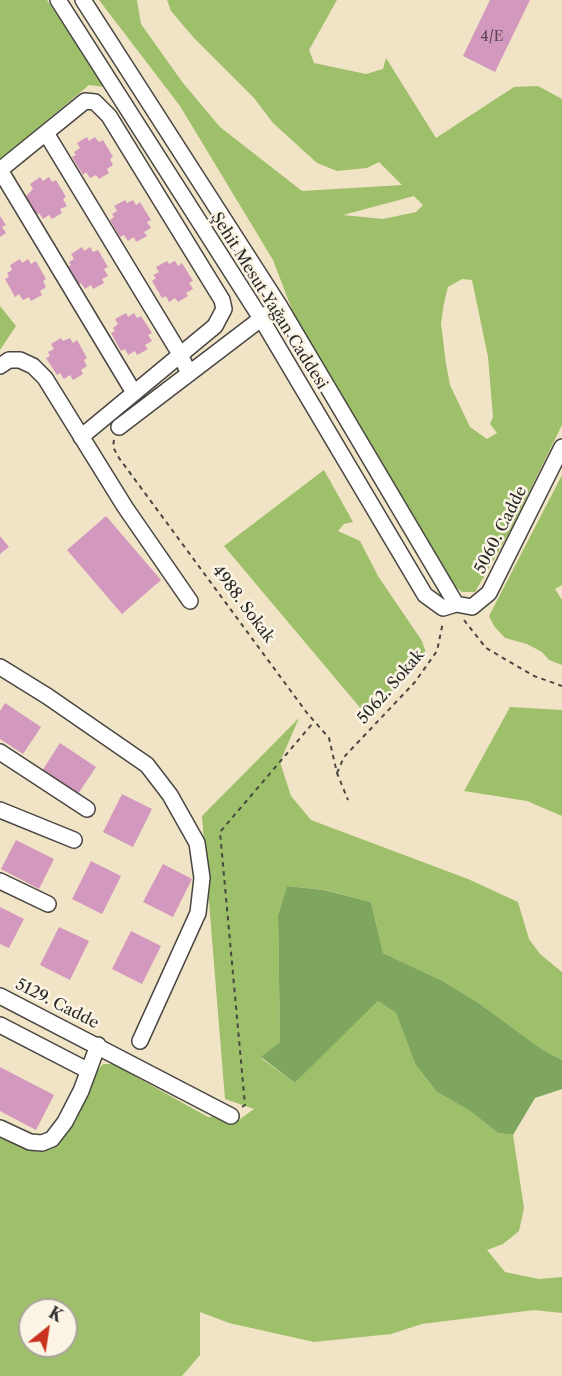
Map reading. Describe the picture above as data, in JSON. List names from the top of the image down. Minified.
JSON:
{"streets":{"street":["Şehit Mesut Yağan Caddesi","5060. Cadde","5129. Cadde"],"path":["4988. Sokak","5062. Sokak"]},"crossings":[["Şehit Mesut Yağan Caddesi","5060. Cadde"],["Şehit Mesut Yağan Caddesi","5062. Sokak"],["5060. Cadde","5062. Sokak"],["4988. Sokak","5062. Sokak"]],"house_numbers":["4/E"],"north":"top right"}
